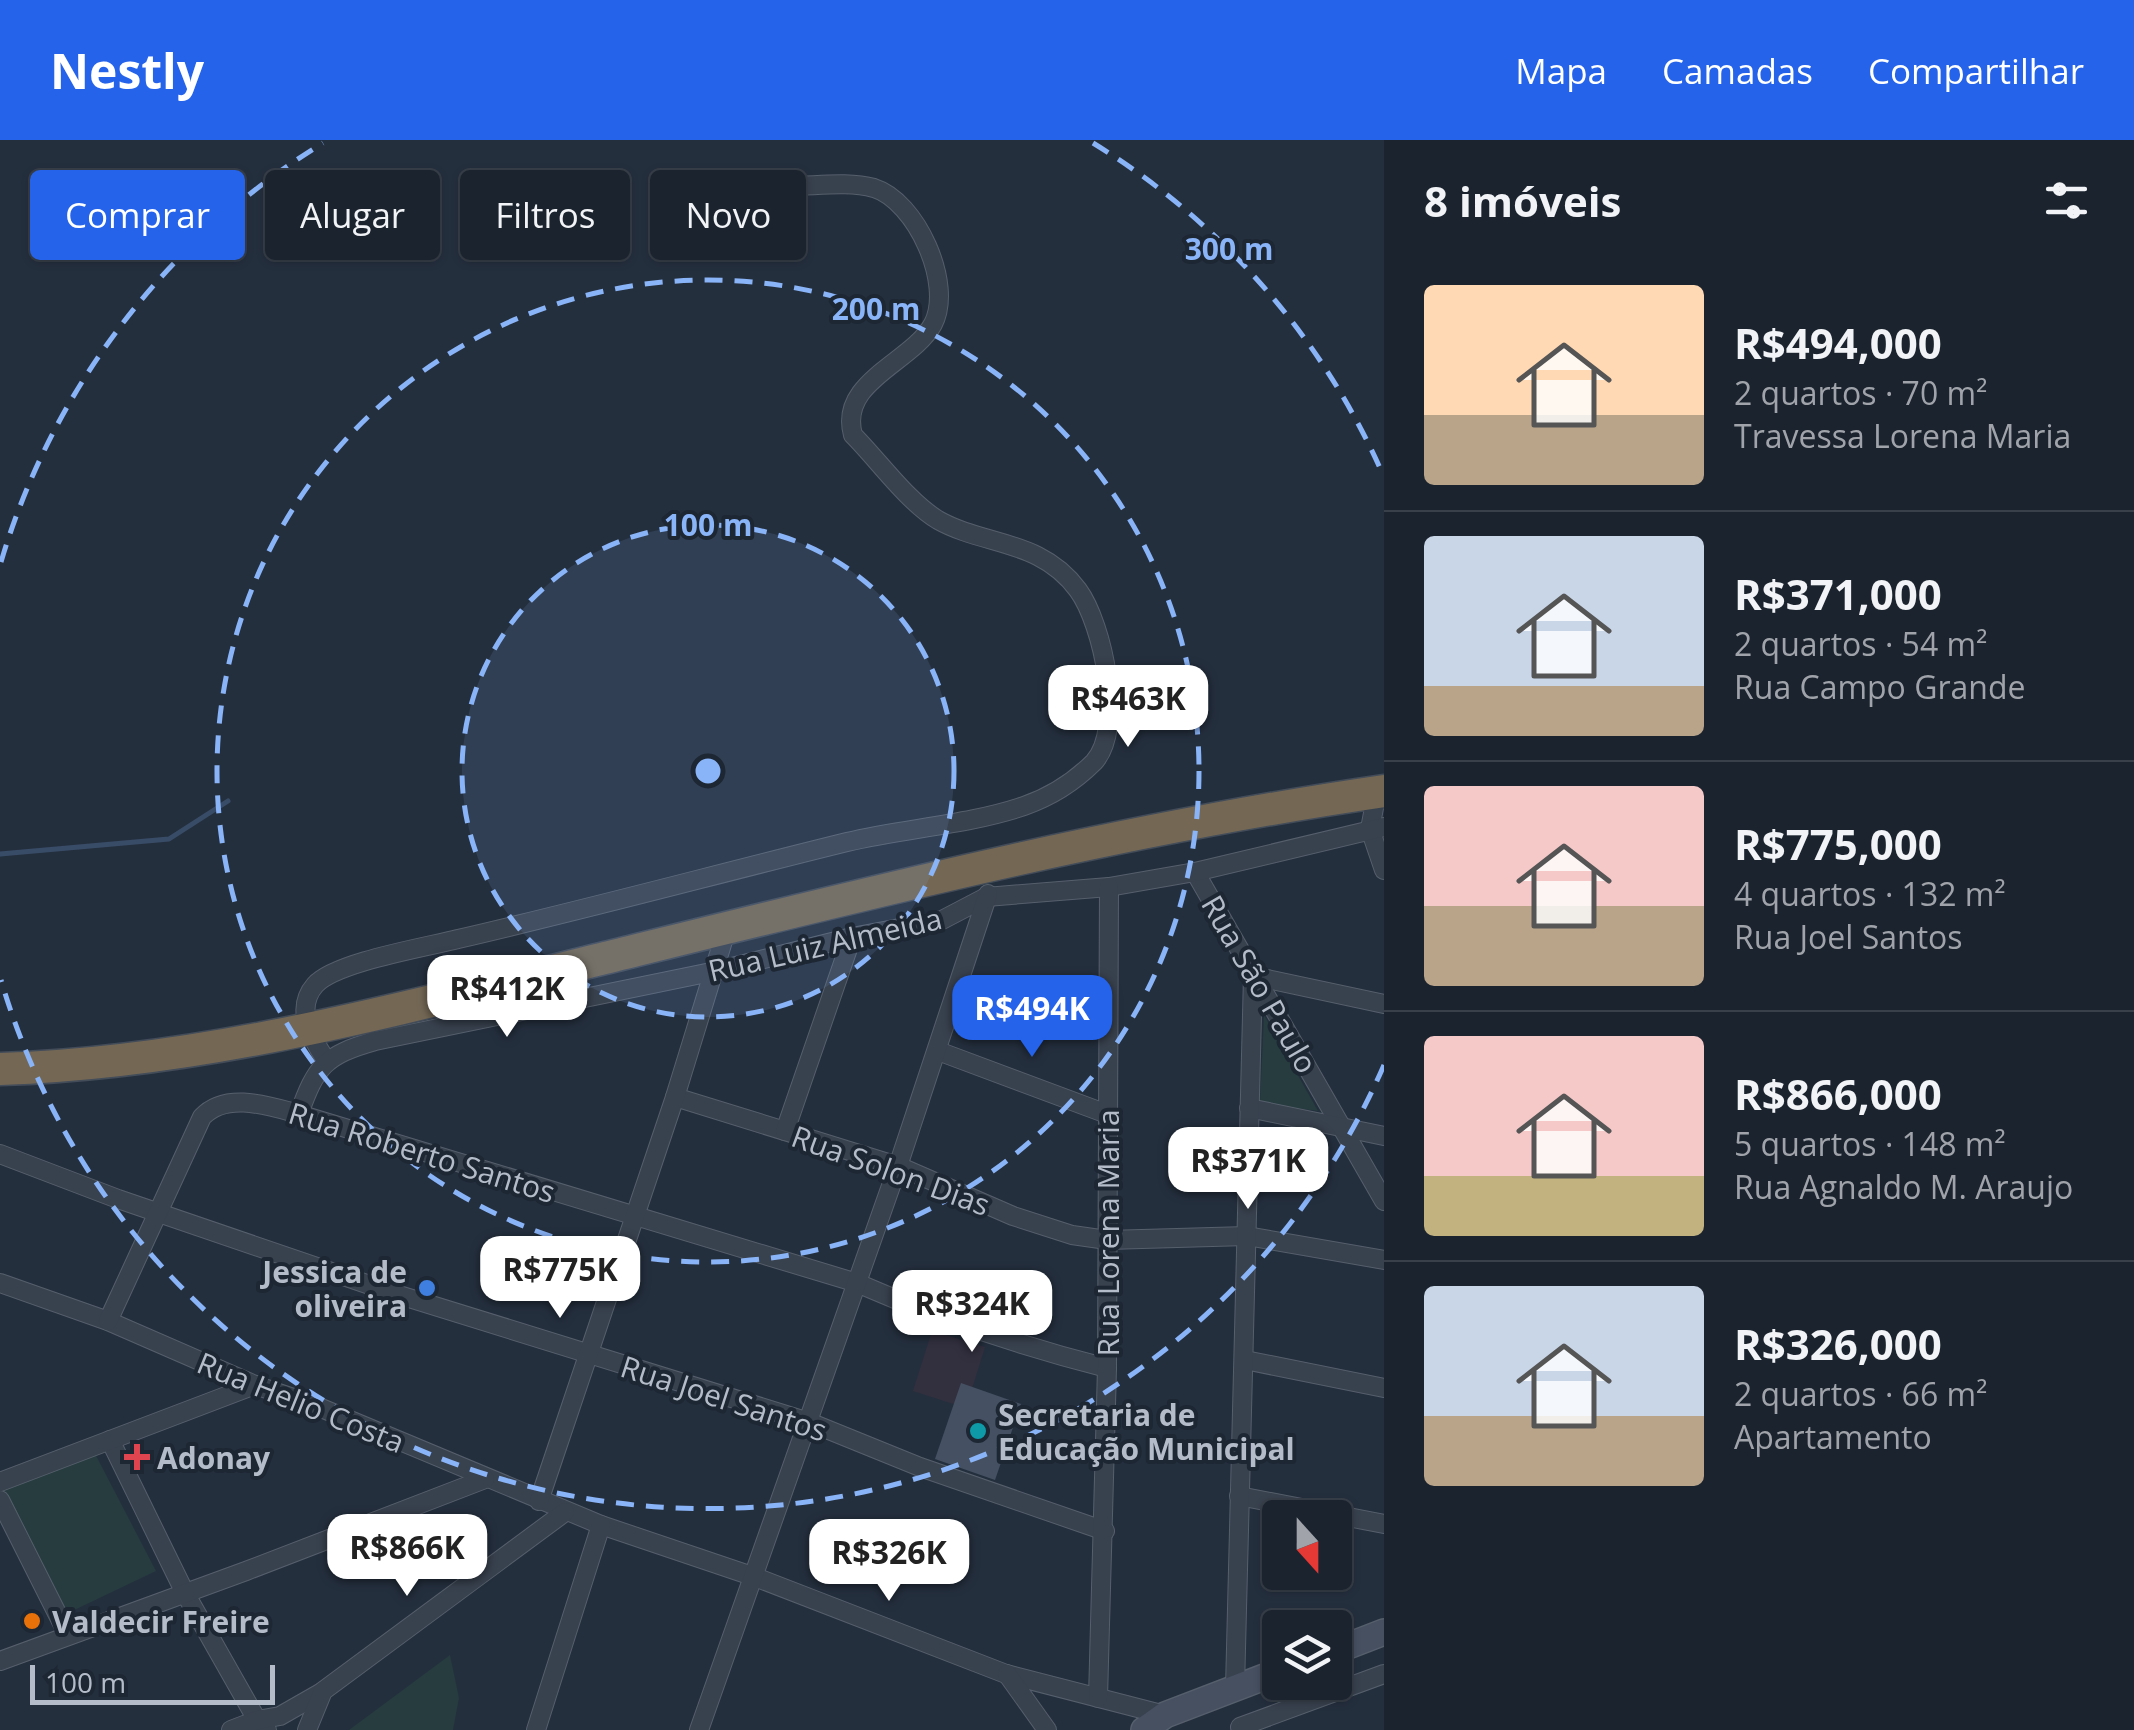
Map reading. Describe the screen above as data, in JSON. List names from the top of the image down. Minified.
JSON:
{"streets":{"street":["Rua Luiz Almeida","Rua São Paulo","Rua Roberto Santos","Rua Solon Dias","Rua Lorena Maria","Rua Joel Santos","Rua Helio Costa"]},"crossings":[["Rua Luiz Almeida","Rua São Paulo"],["Rua Luiz Almeida","Rua Lorena Maria"],["Rua Roberto Santos","Rua Lorena Maria"],["Rua Roberto Santos","Rua Joel Santos"],["Rua Solon Dias","Rua Lorena Maria"],["Rua Lorena Maria","Rua Joel Santos"],["Rua Lorena Maria","Rua Helio Costa"]],"places":{"other":["Jessica de oliveira","Secretaria de Educação Municipal","Valdecir Freire"],"health":["Adonay"]},"scale_bar":"100 m","north":"bottom","page":{"header":"Nestly","nav":["Mapa","Camadas","Compartilhar"],"heading":"8 imóveis","chip":["Comprar","Alugar","Filtros","Novo"],"list":[{"name":"R$494,000","note":"2 quartos · 70 m² · Travessa Lorena Maria"},{"name":"R$371,000","note":"2 quartos · 54 m² · Rua Campo Grande"},{"name":"R$775,000","note":"4 quartos · 132 m² · Rua Joel Santos"},{"name":"R$866,000","note":"5 quartos · 148 m² · Rua Agnaldo M. Araujo"},{"name":"R$326,000","note":"2 quartos · 66 m² · Apartamento"}],"price":["R$463K","R$412K","R$494K","R$371K","R$775K","R$324K","R$866K","R$326K"],"scale":"100 m"},"rings":["300 m","200 m","100 m"]}
